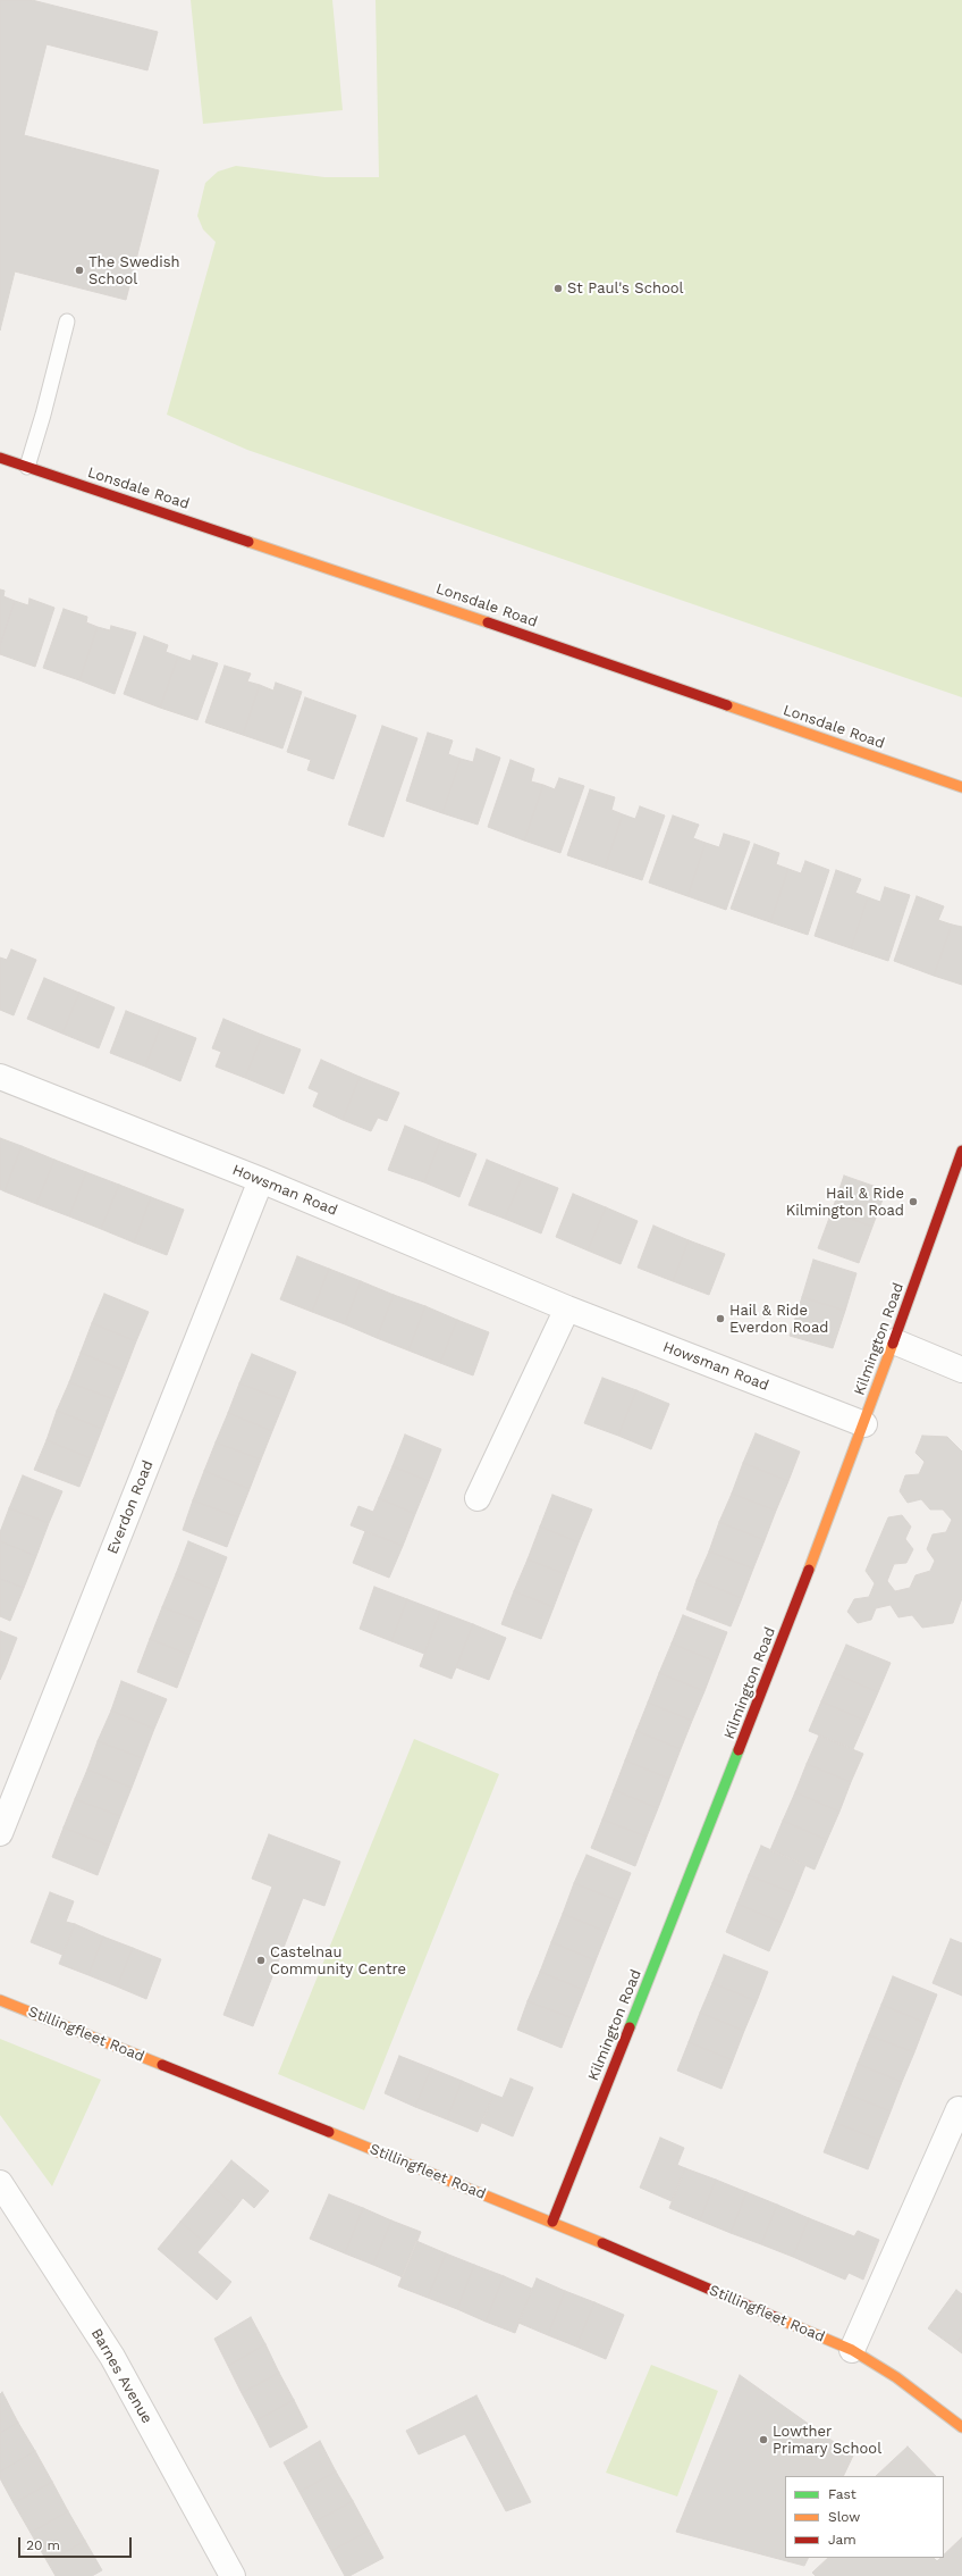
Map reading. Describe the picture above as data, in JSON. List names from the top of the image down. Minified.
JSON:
{"streets":{"street":["Lonsdale Road","Howsman Road","Kilmington Road","Everdon Road","Stillingfleet Road","Barnes Avenue"]},"crossings":[["Howsman Road","Kilmington Road"],["Howsman Road","Everdon Road"],["Kilmington Road","Stillingfleet Road"]],"places":["The Swedish School","St Paul's School","Hail & Ride Kilmington Road","Hail & Ride Everdon Road","Castelnau Community Centre","Lowther Primary School"],"legend":["Fast","Slow","Jam"],"scale_bar":"20 m"}
